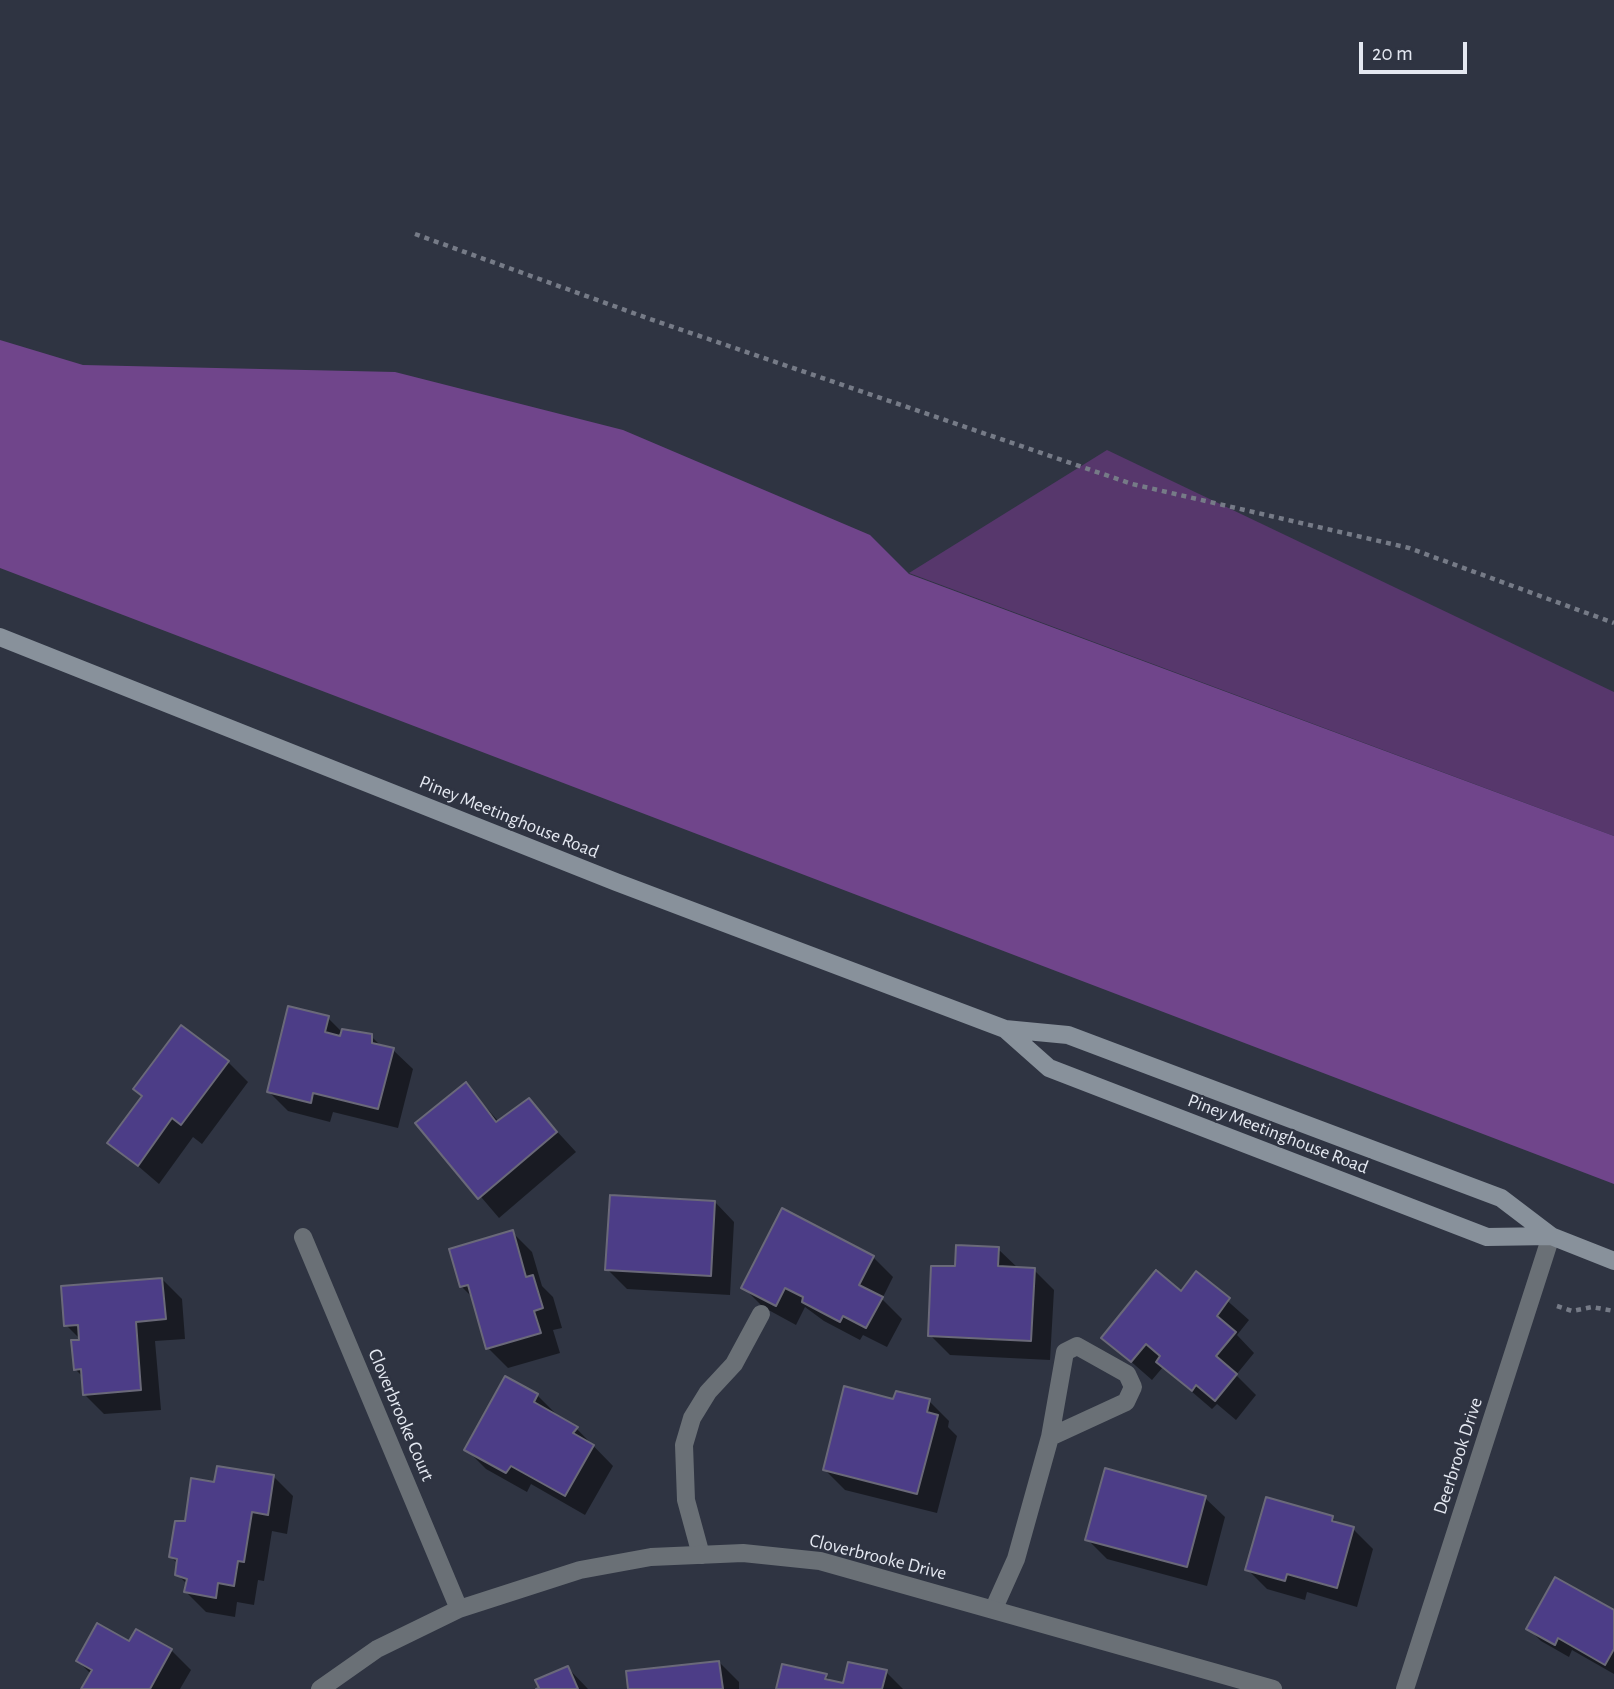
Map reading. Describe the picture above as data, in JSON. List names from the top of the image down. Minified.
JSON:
{"streets":{"main road":["Piney Meetinghouse Road"],"street":["Cloverbrooke Court","Deerbrook Drive","Cloverbrooke Drive"]},"crossings":[["Piney Meetinghouse Road","Deerbrook Drive"],["Cloverbrooke Court","Cloverbrooke Drive"]],"scale_bar":"20 m"}
